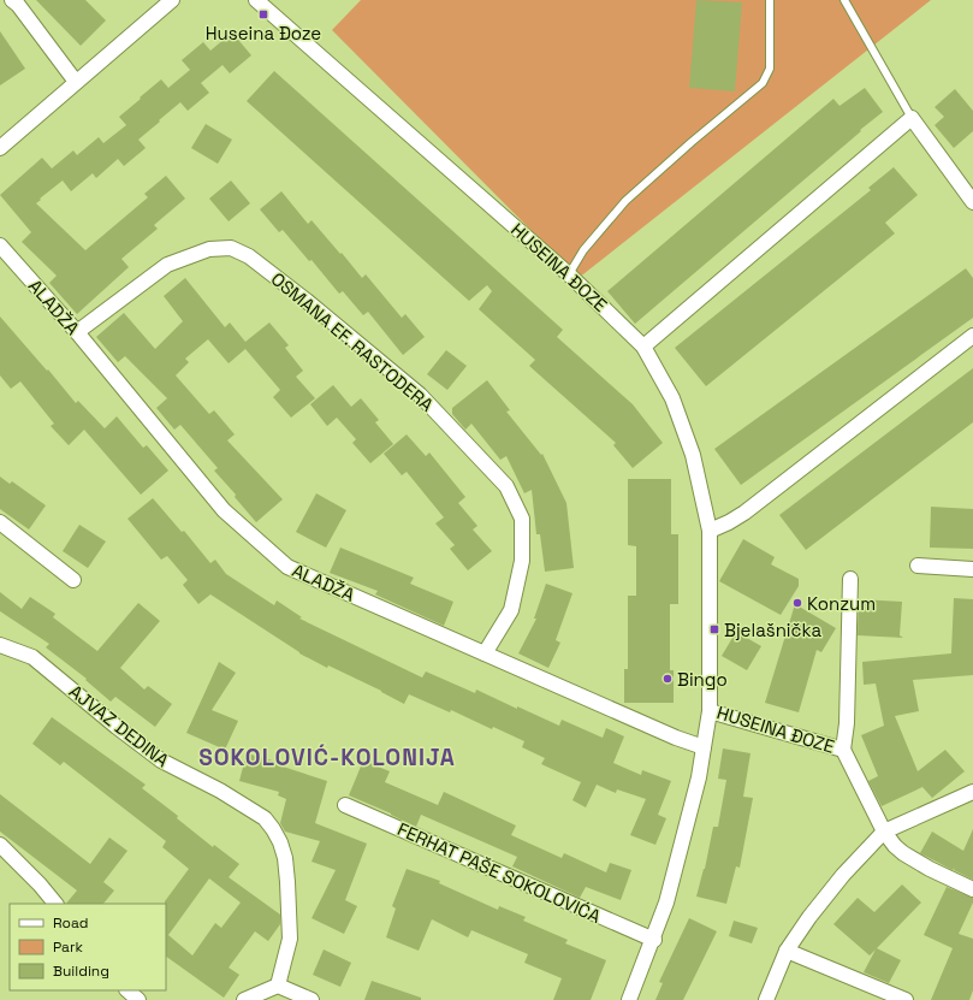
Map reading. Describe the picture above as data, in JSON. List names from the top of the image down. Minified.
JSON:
{"streets":{"street":["HUSEINA ĐOZE","ALADŽA","OSMANA EF. RASTODERA","AJVAZ DEDINA","FERHAT PAŠE SOKOLOVIĆA"]},"crossings":[["ALADŽA","OSMANA EF. RASTODERA"]],"districts":["SOKOLOVIĆ-KOLONIJA"],"places":{"transit":["Huseina Đoze","Bjelašnička"],"other":["Konzum","Bingo"]},"legend":["Road","Park","Building"]}
